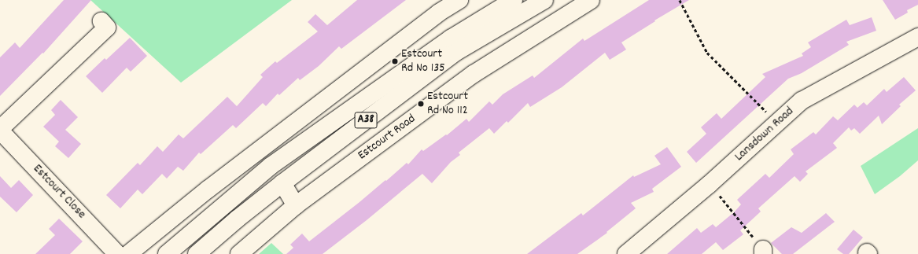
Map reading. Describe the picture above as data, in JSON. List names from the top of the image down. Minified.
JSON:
{"streets":{"street":["A38","Lansdown Road","Estcourt Road","Estcourt Close"]},"places":["Estcourt Rd No 135","Estcourt Rd No 112"]}
